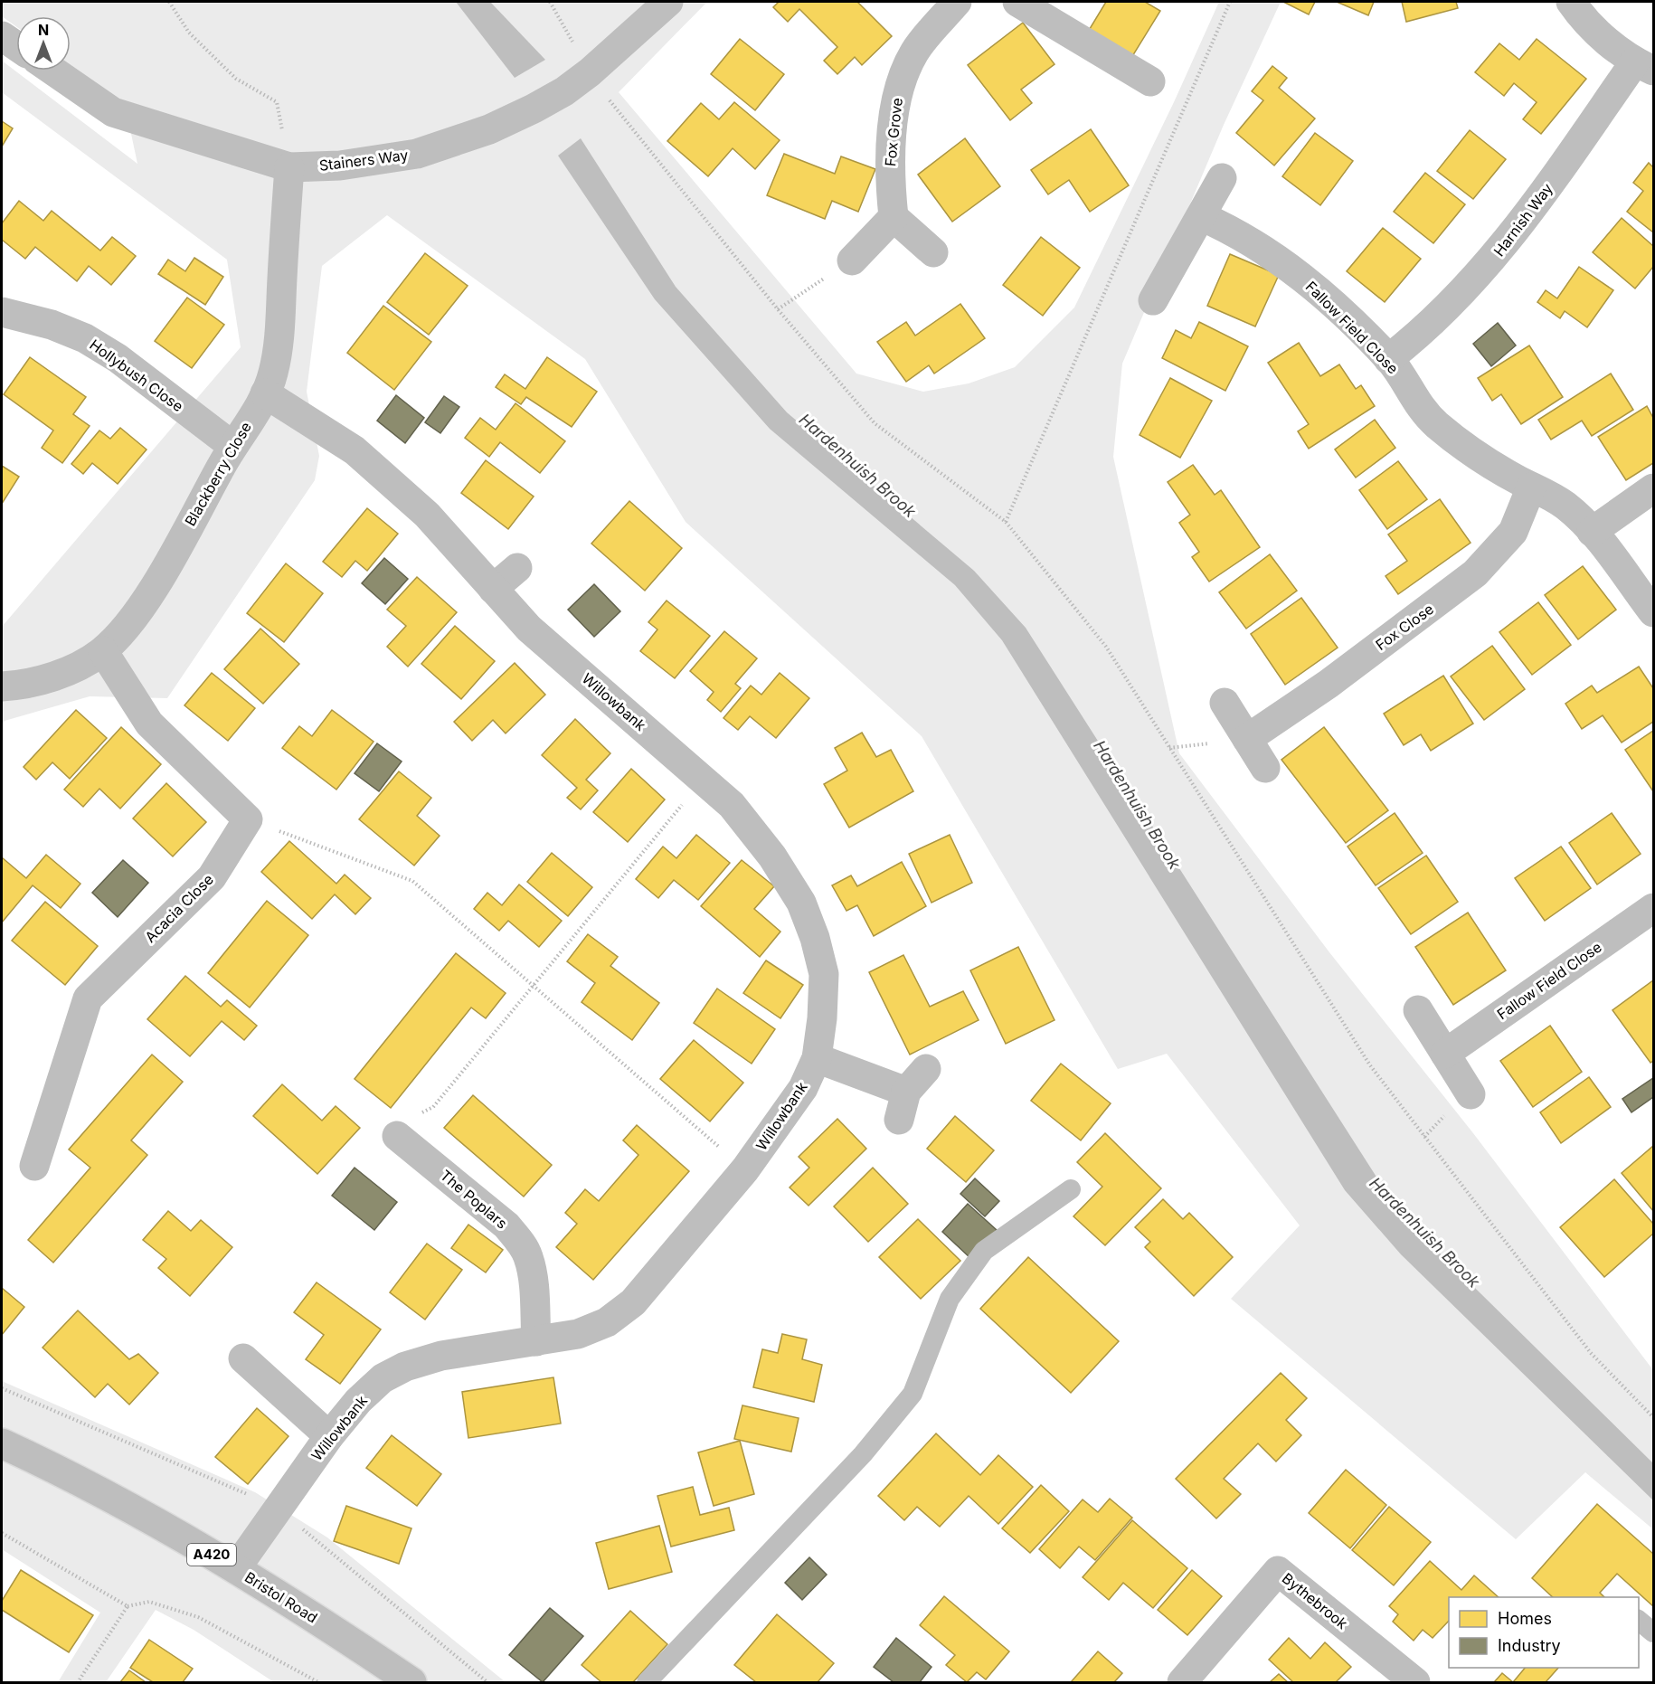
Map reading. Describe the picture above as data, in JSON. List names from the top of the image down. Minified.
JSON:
{"streets":{"street":["Fox Grove","Stainers Way","Harnish Way","Fallow Field Close","Hollybush Close","Blackberry Close","Fox Close","Willowbank","Acacia Close","The Poplars","A420","Bristol Road","Bythebrook"]},"crossings":[["Stainers Way","Blackberry Close"],["Harnish Way","Fallow Field Close"],["Fallow Field Close","Fox Close"],["Hollybush Close","Blackberry Close"],["Blackberry Close","Willowbank"],["Willowbank","The Poplars"],["Willowbank","Bristol Road"]],"water":["Hardenhuish Brook"],"legend":["Homes","Industry"],"north":"top"}
